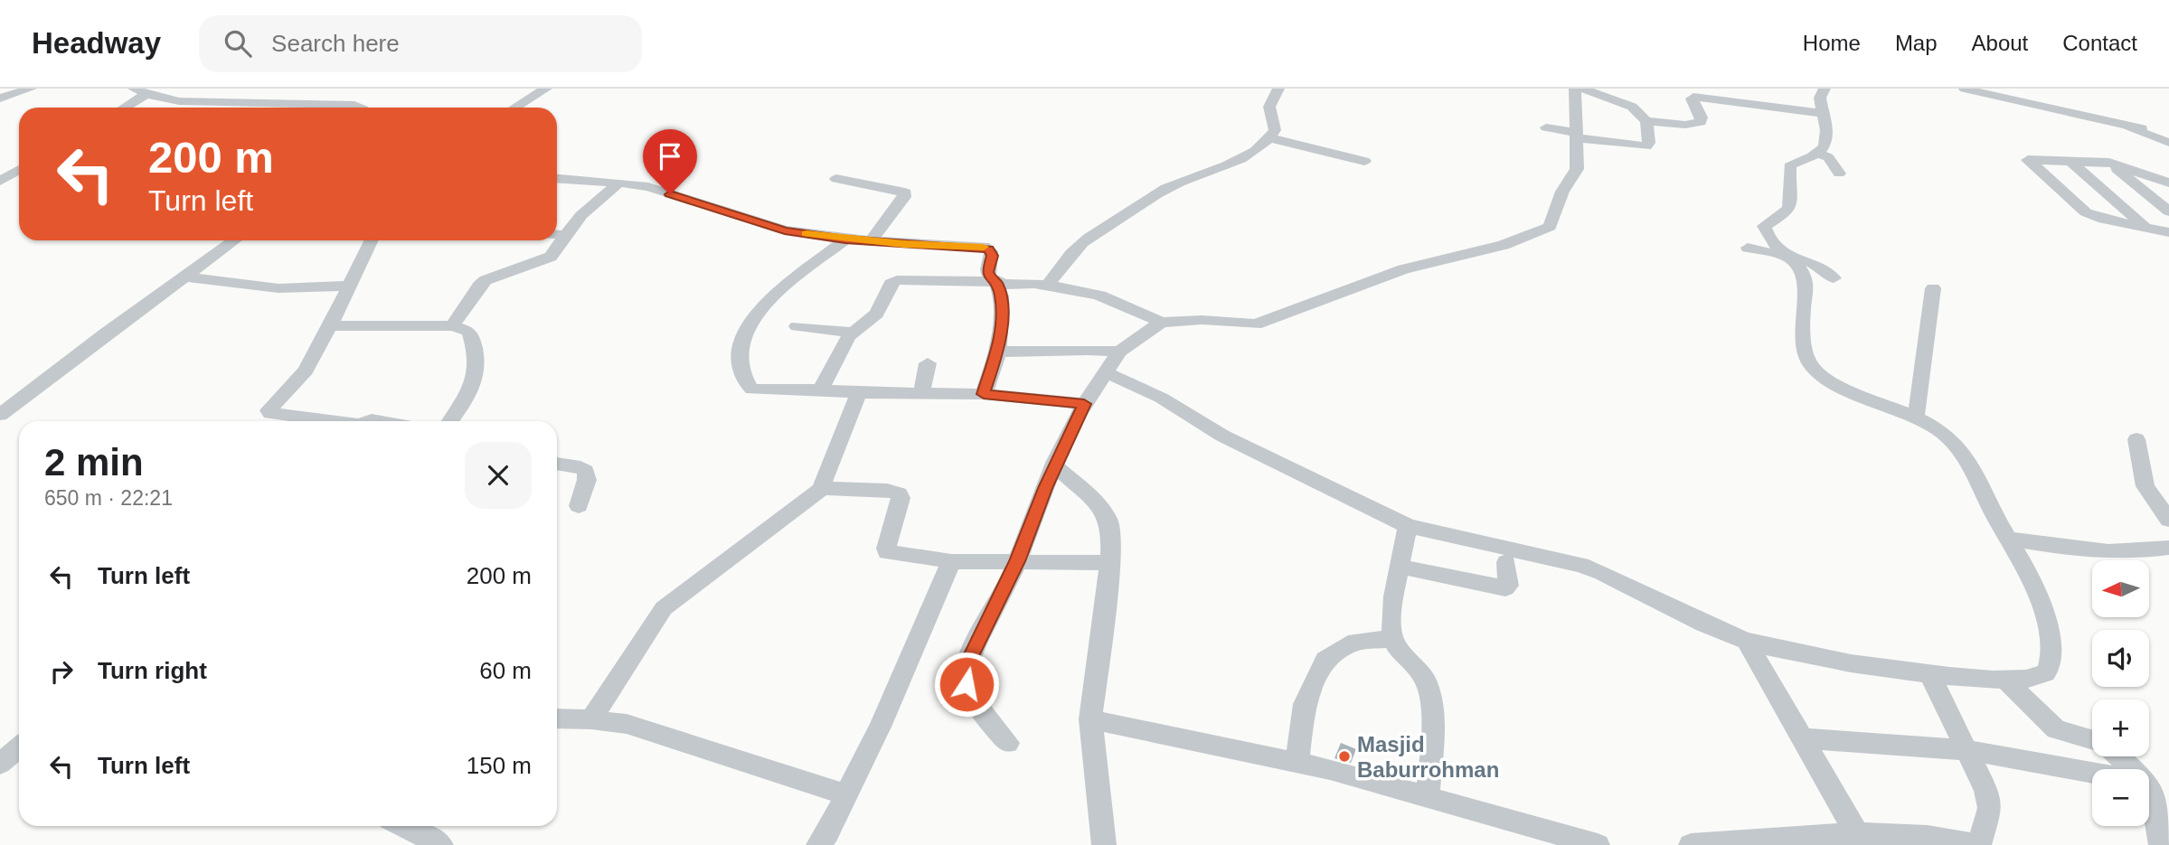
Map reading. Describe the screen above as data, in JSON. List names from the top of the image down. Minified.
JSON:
{"places":["Masjid Baburrohman"],"north":"left","page":{"header":"Headway","search":"Search here","nav":["Home","Map","About","Contact"],"turn":["200 m","Turn left"],"heading":["2 min","650 m · 22:21"],"list":[{"name":"Turn left","value":"200 m"},{"name":"Turn right","value":"60 m"},{"name":"Turn left","value":"150 m"}],"map_buttons":["+","−"]}}
